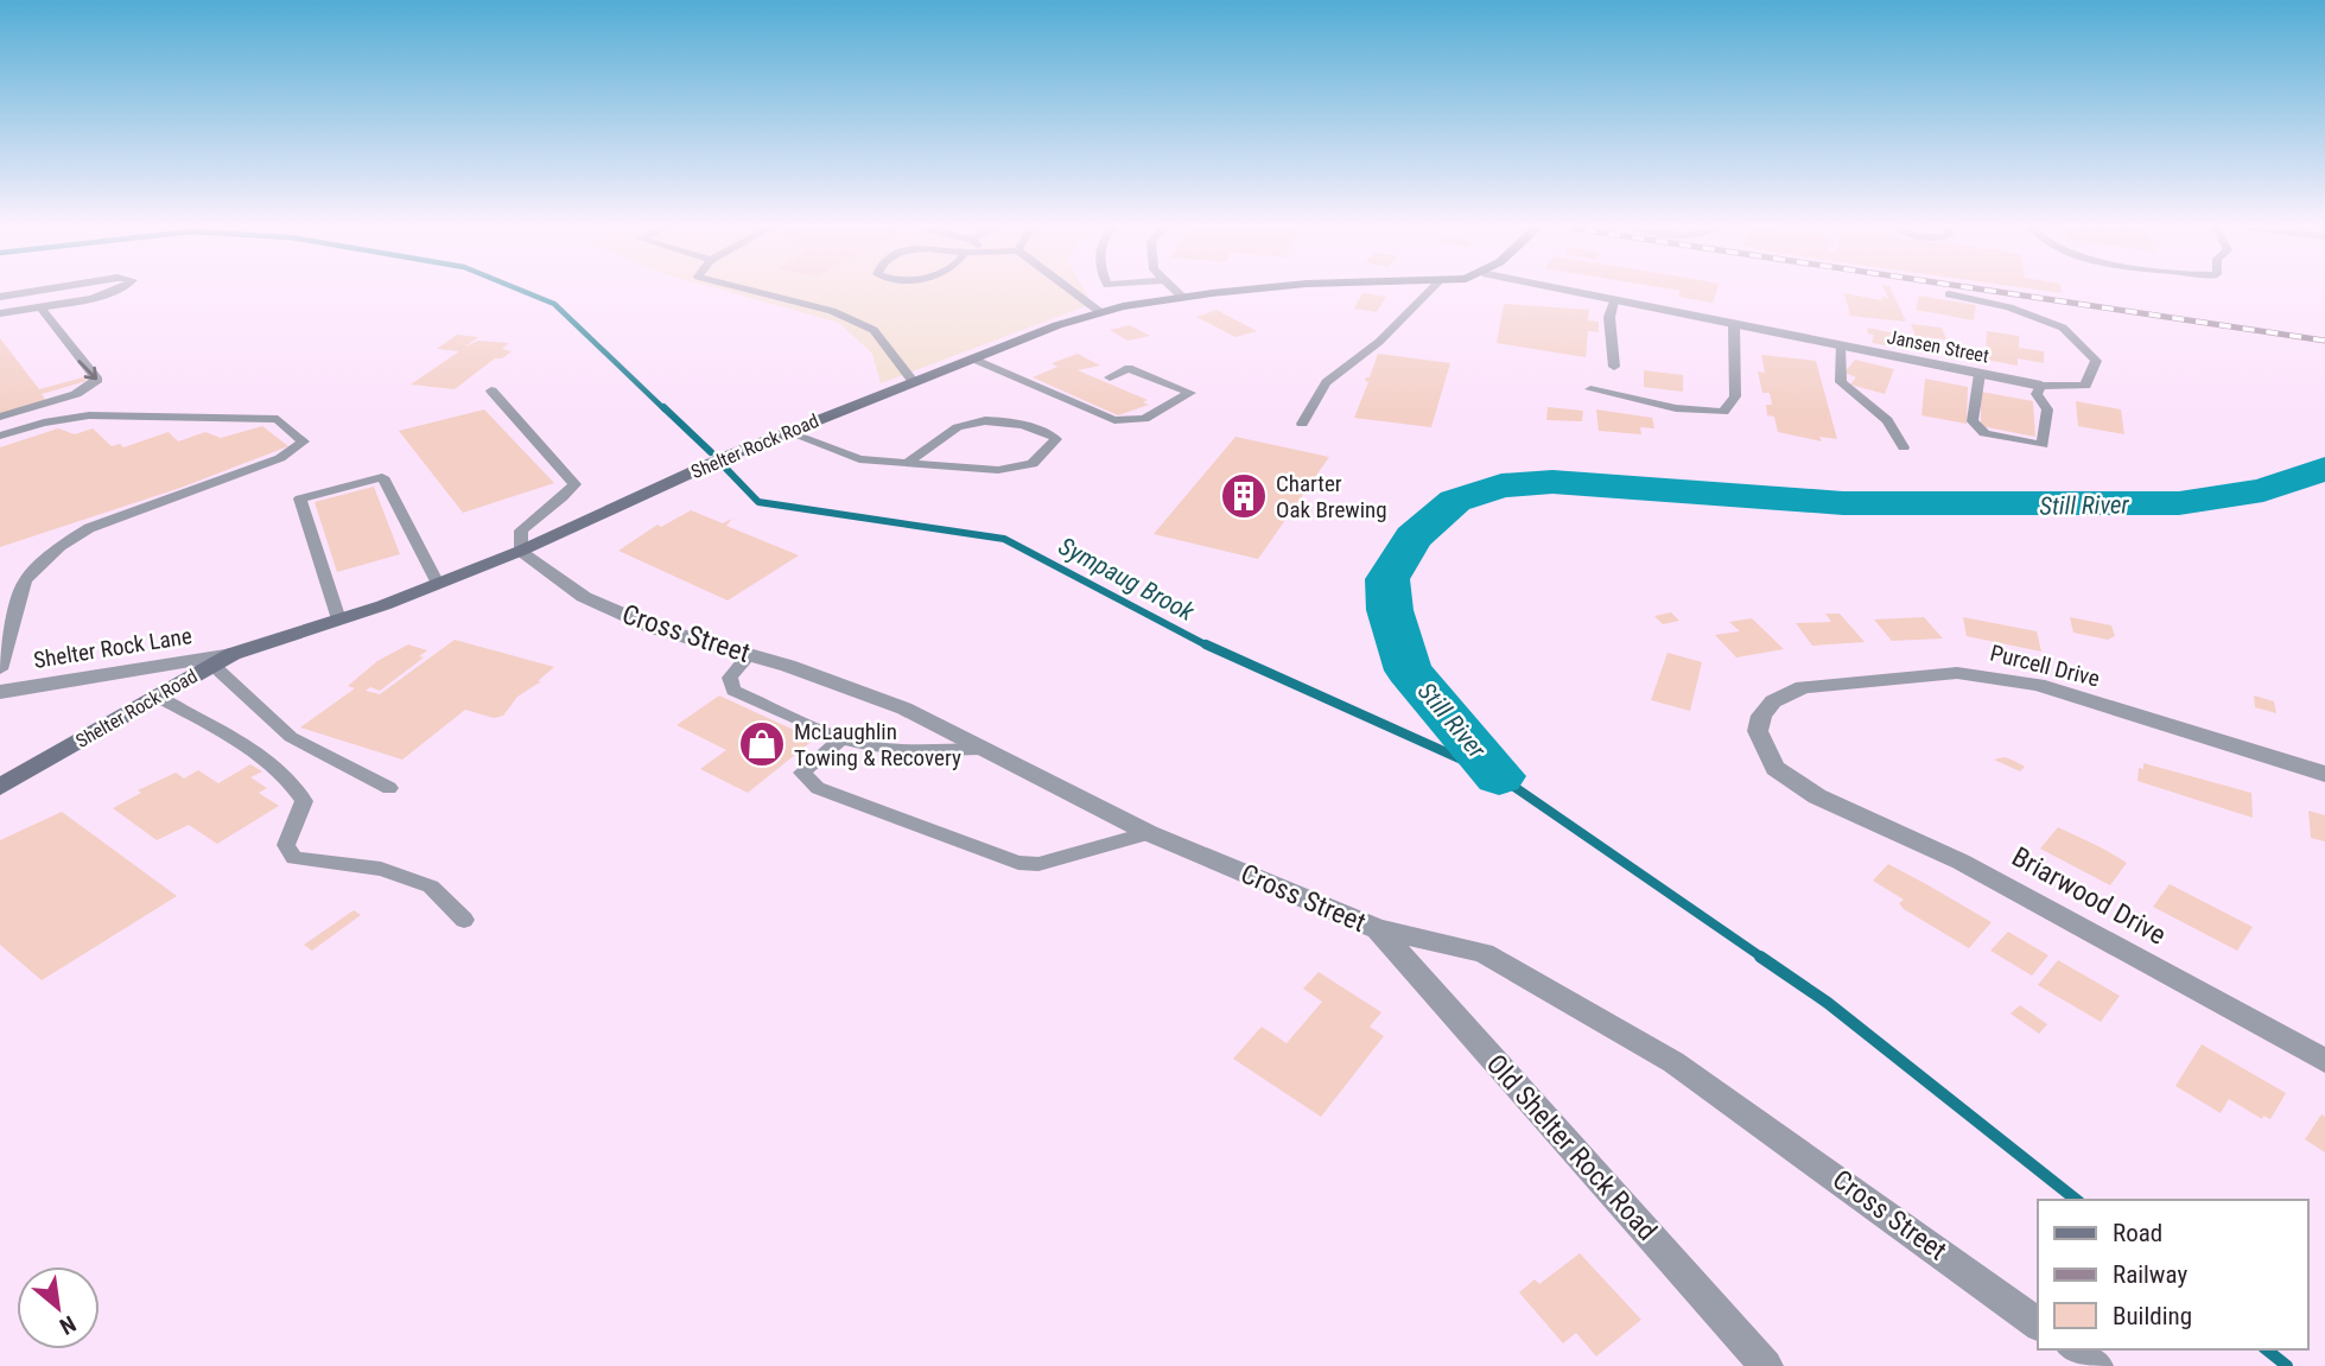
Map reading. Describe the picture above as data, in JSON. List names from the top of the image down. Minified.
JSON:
{"streets":{"street":["Jansen Street","Shelter Rock Road","Cross Street","Shelter Rock Lane","Purcell Drive","Briarwood Drive","Old Shelter Rock Road"]},"crossings":[["Shelter Rock Road","Cross Street"],["Shelter Rock Road","Shelter Rock Lane"],["Cross Street","Old Shelter Rock Road"],["Purcell Drive","Briarwood Drive"]],"water":["Still River","Sympaug Brook"],"places":{"building":["Charter Oak Brewing"],"shop":["McLaughlin Towing & Recovery"]},"legend":["Road","Railway","Building"],"north":"bottom right"}
